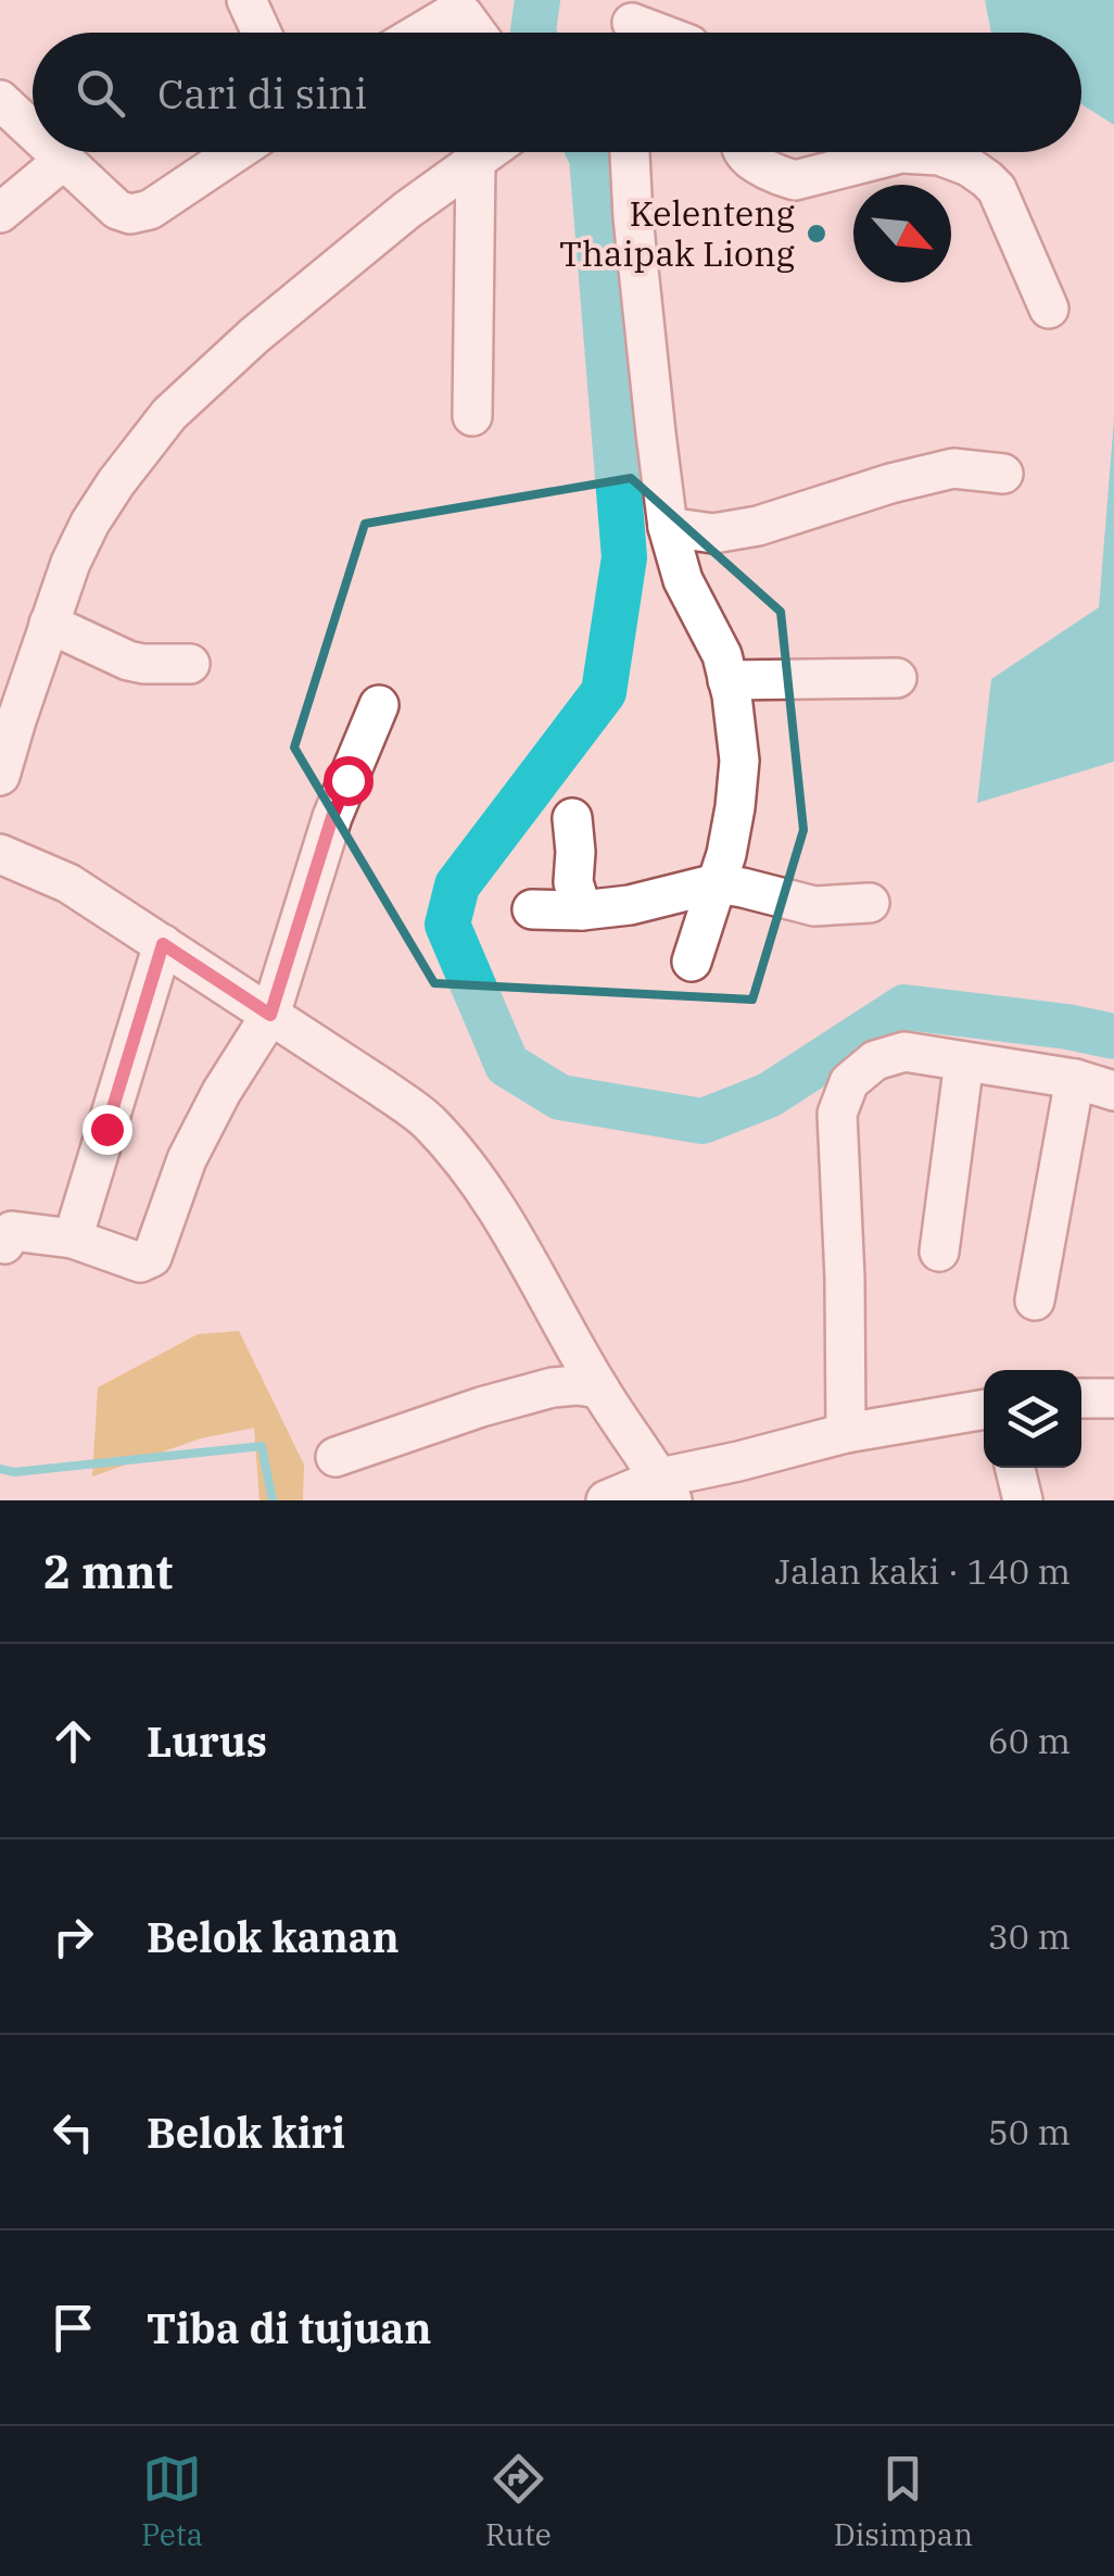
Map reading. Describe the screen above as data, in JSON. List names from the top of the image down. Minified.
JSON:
{"places":["Kelenteng Thaipak Liong"],"north":"bottom right","page":{"search":"Cari di sini","heading":["2 mnt","Jalan kaki · 140 m"],"list":[["Lurus","60 m"],["Belok kanan","30 m"],["Belok kiri","50 m"],"Tiba di tujuan"],"nav":["Peta","Rute","Disimpan"]}}
